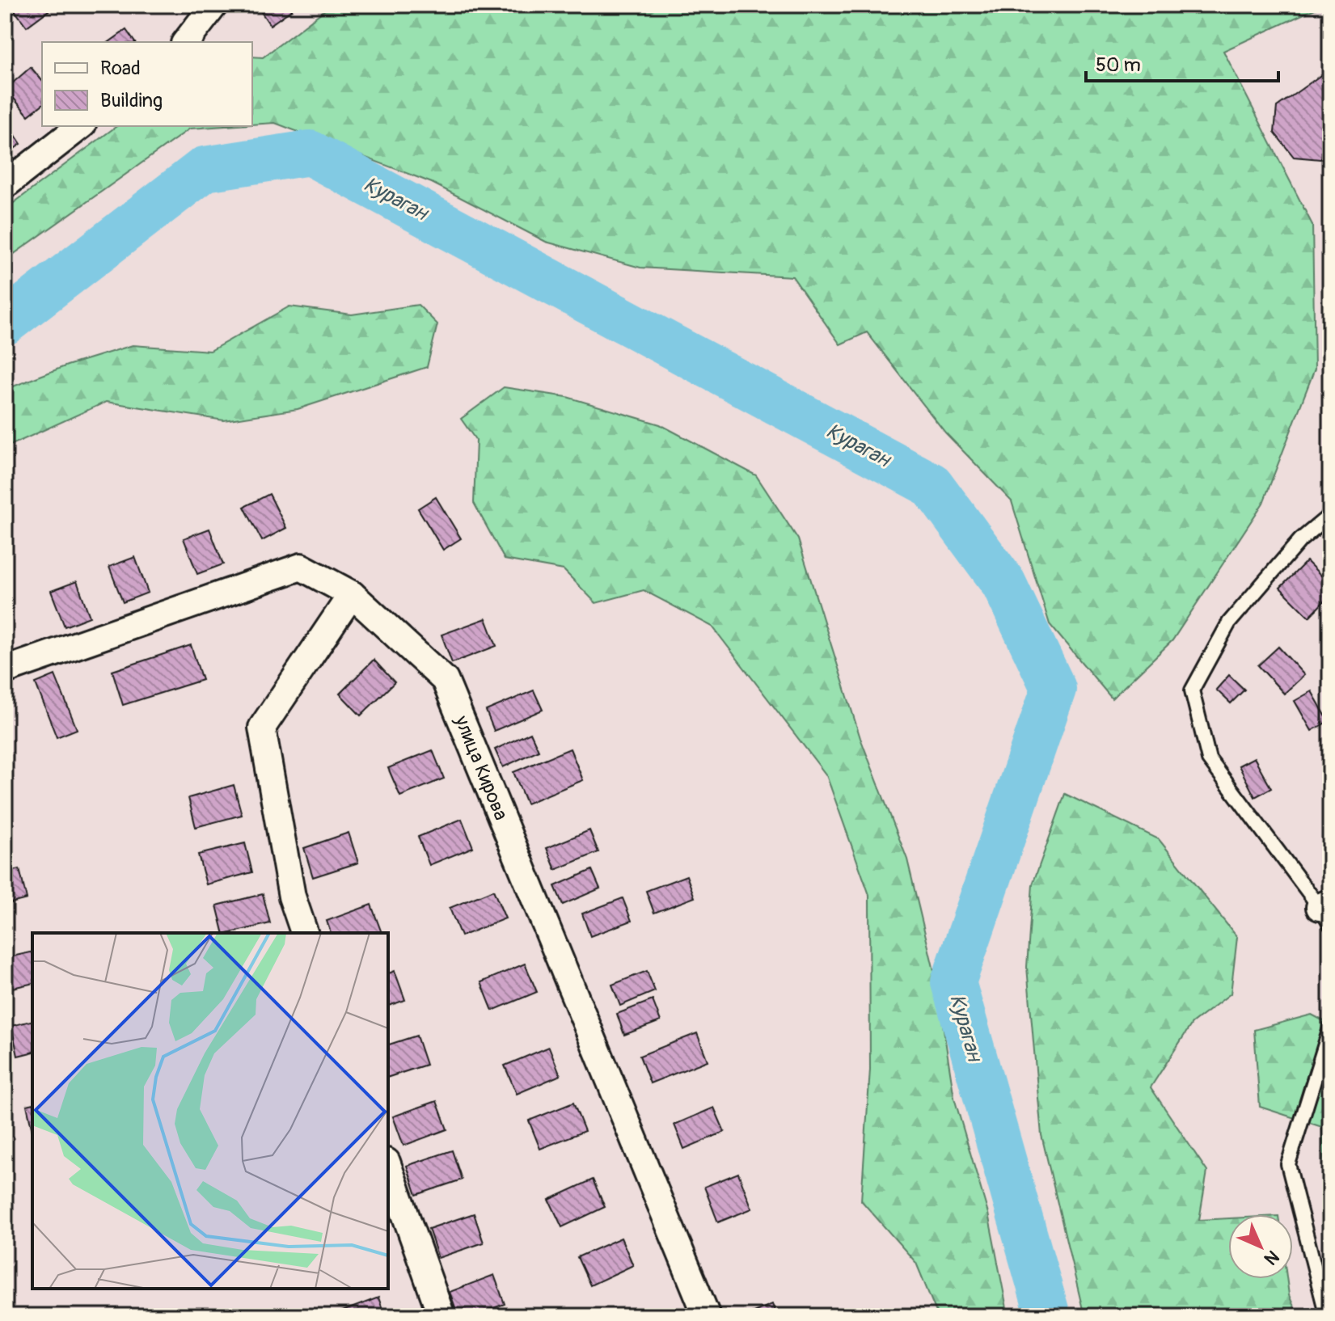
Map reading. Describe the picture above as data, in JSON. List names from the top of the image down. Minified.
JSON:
{"streets":{"street":["улица Кирова"]},"water":["Кураган"],"legend":["Road","Building"],"scale_bar":"50 m","north":"bottom right"}
